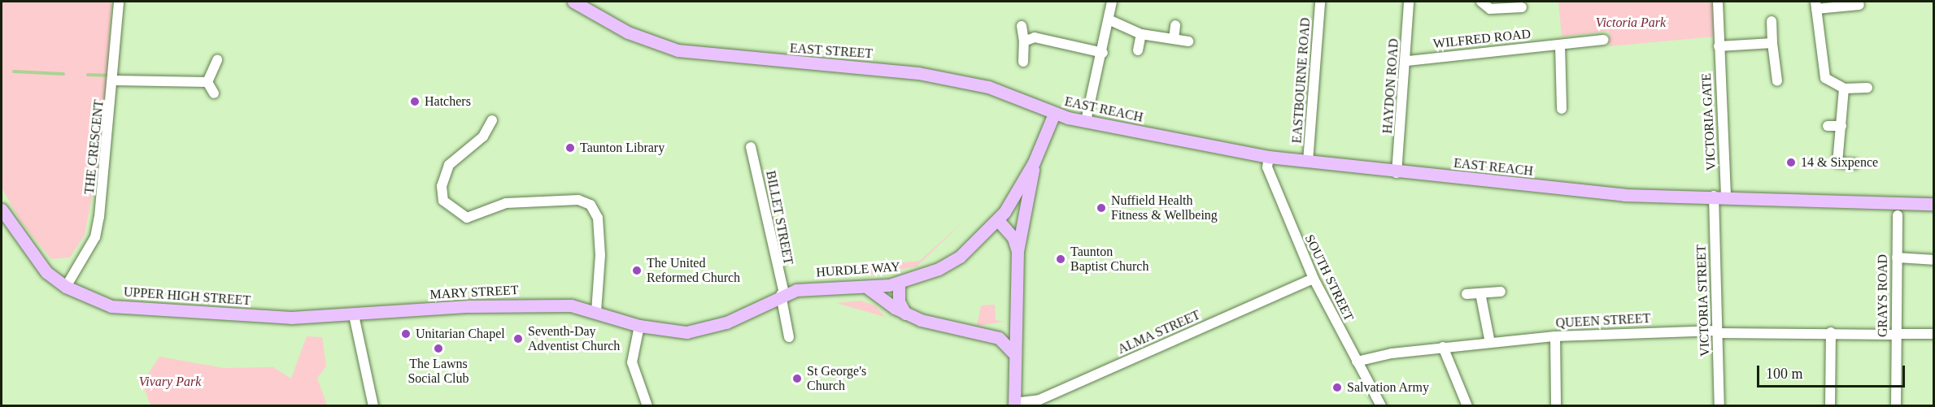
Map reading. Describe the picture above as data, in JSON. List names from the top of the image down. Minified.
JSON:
{"streets":{"main road":["EAST STREET","EAST REACH","HURDLE WAY","MARY STREET","UPPER HIGH STREET"],"street":["WILFRED ROAD","EASTBOURNE ROAD","HAYDON ROAD","VICTORIA GATE","THE CRESCENT","BILLET STREET","SOUTH STREET","GRAYS ROAD","VICTORIA STREET","QUEEN STREET","ALMA STREET"]},"crossings":[["WILFRED ROAD","HAYDON ROAD"],["EAST STREET","EAST REACH"],["EAST STREET","HURDLE WAY"],["EASTBOURNE ROAD","EAST REACH"],["HAYDON ROAD","EAST REACH"],["EAST REACH","VICTORIA GATE"],["EAST REACH","HURDLE WAY"],["EAST REACH","SOUTH STREET"],["EAST REACH","VICTORIA STREET"],["VICTORIA GATE","VICTORIA STREET"],["THE CRESCENT","UPPER HIGH STREET"],["BILLET STREET","HURDLE WAY"],["HURDLE WAY","MARY STREET"],["SOUTH STREET","QUEEN STREET"],["SOUTH STREET","ALMA STREET"],["MARY STREET","UPPER HIGH STREET"],["GRAYS ROAD","QUEEN STREET"],["VICTORIA STREET","QUEEN STREET"]],"parks":["Victoria Park","Vivary Park"],"places":["Hatchers","Taunton Library","14 & Sixpence","Nuffield Health Fitness & Wellbeing","Taunton Baptist Church","The United Reformed Church","Unitarian Chapel","Seventh-Day Adventist Church","The Lawns Social Club","St George's Church","Salvation Army"],"scale_bar":"100 m"}
